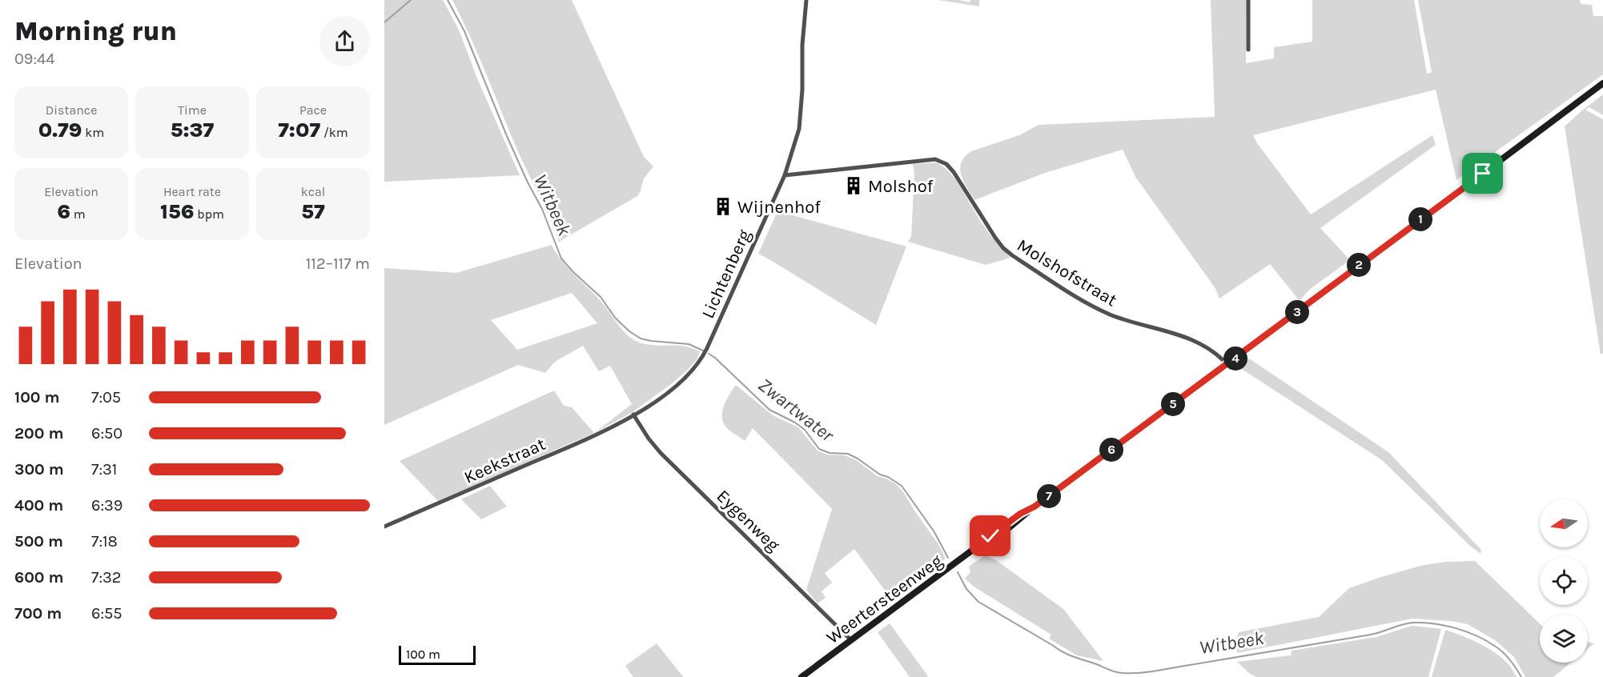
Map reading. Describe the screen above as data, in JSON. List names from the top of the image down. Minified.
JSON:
{"streets":{"main road":["Weertersteenweg"],"street":["Molshofstraat","Lichtenberg","Keekstraat","Eygenweg"]},"crossings":[["Molshofstraat","Lichtenberg"],["Molshofstraat","Weertersteenweg"],["Lichtenberg","Keekstraat"],["Lichtenberg","Eygenweg"],["Keekstraat","Eygenweg"],["Eygenweg","Weertersteenweg"]],"water":["Witbeek","Zwartwater"],"places":{"building":["Molshof","Wijnenhof"]},"scale_bar":"100 m","north":"left","page":{"heading":["Morning run","09:44"],"stats":[["Distance","0.79 km"],["Time","5:37"],["Pace","7:07 /km"],["Elevation","6 m"],["Heart rate","156 bpm"],["kcal","57"]],"pins":["1","2","3","4","5","6","7"],"chart":["Elevation","112–117 m"],"list":[{"name":"100 m","note":"7:05"},{"name":"200 m","note":"6:50"},{"name":"300 m","note":"7:31"},{"name":"400 m","note":"6:39"},{"name":"500 m","note":"7:18"},{"name":"600 m","note":"7:32"},{"name":"700 m","note":"6:55"}],"scale":"100 m"}}
